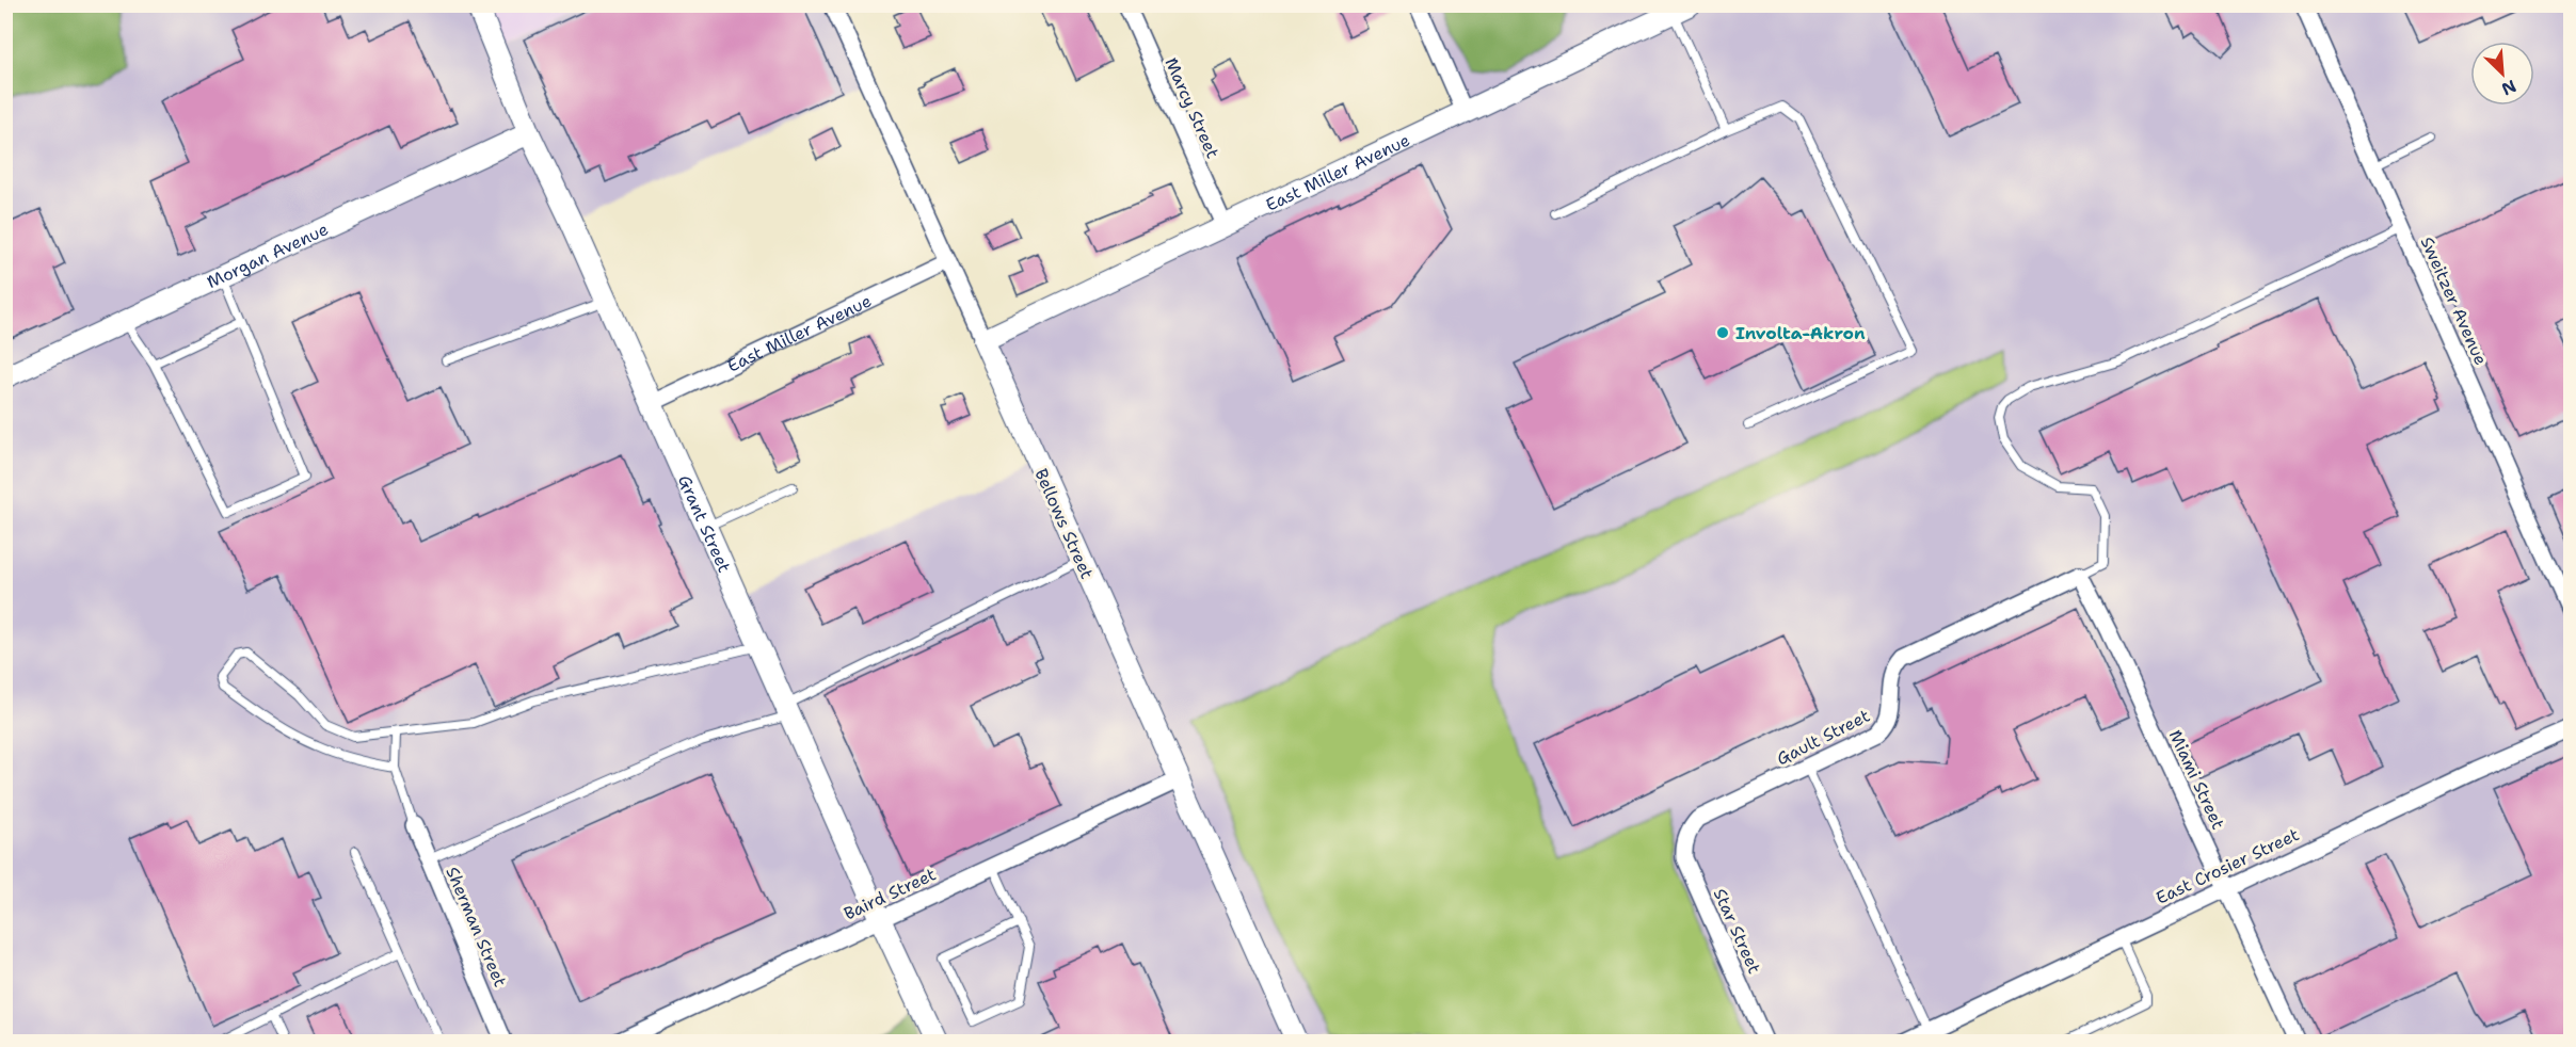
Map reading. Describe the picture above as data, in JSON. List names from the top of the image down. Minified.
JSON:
{"streets":{"street":["Marcy Street","East Miller Avenue","Morgan Avenue","Sweitzer Avenue","Bellows Street","Grant Street","Gault Street","Miami Street","East Crosier Street","Baird Street","Sherman Street","Star Street"]},"crossings":[["Marcy Street","East Miller Avenue"],["East Miller Avenue","Bellows Street"],["East Miller Avenue","Grant Street"],["Morgan Avenue","Grant Street"],["Bellows Street","Baird Street"],["Grant Street","Baird Street"],["Gault Street","Miami Street"],["Gault Street","Star Street"],["Miami Street","East Crosier Street"]],"places":["Involta-Akron"],"north":"bottom right"}
